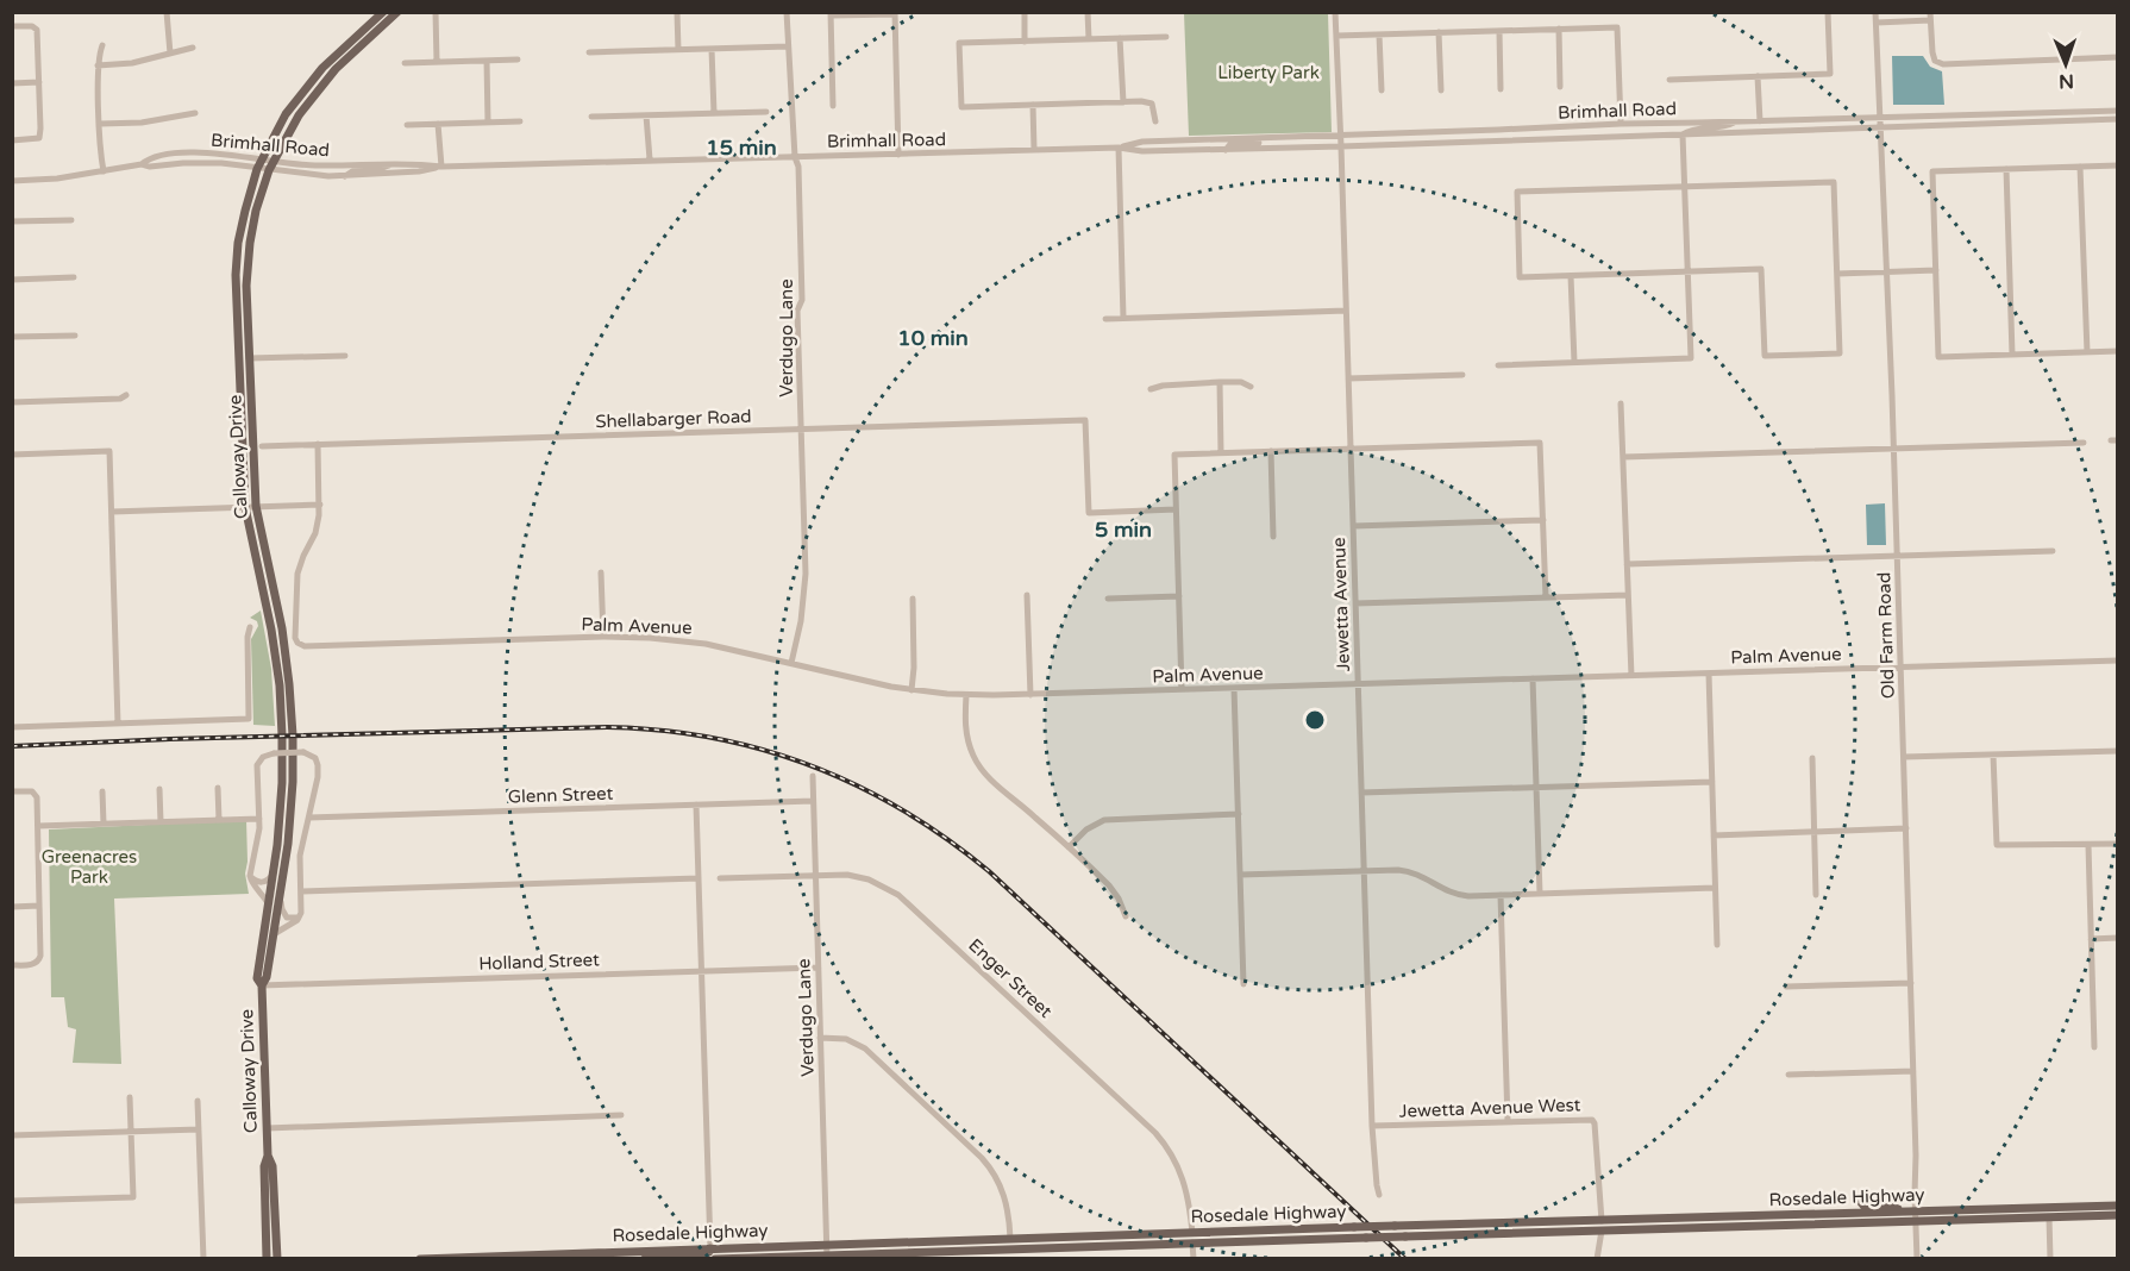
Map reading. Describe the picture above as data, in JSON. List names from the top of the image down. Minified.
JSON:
{"streets":{"main road":["Calloway Drive","Rosedale Highway"],"street":["Brimhall Road","Verdugo Lane","Shellabarger Road","Jewetta Avenue","Palm Avenue","Old Farm Road","Glenn Street","Holland Street","Enger Street","Jewetta Avenue West"]},"crossings":[["Brimhall Road","Verdugo Lane"],["Brimhall Road","Calloway Drive"],["Brimhall Road","Jewetta Avenue"],["Brimhall Road","Old Farm Road"],["Verdugo Lane","Shellabarger Road"],["Verdugo Lane","Palm Avenue"],["Verdugo Lane","Glenn Street"],["Verdugo Lane","Holland Street"],["Verdugo Lane","Enger Street"],["Verdugo Lane","Rosedale Highway"],["Calloway Drive","Holland Street"],["Jewetta Avenue","Palm Avenue"],["Jewetta Avenue","Jewetta Avenue West"],["Palm Avenue","Old Farm Road"],["Old Farm Road","Rosedale Highway"],["Enger Street","Rosedale Highway"],["Jewetta Avenue West","Rosedale Highway"]],"parks":["Liberty Park","Greenacres Park"],"north":"bottom","rings":["15 min","10 min","5 min"]}
